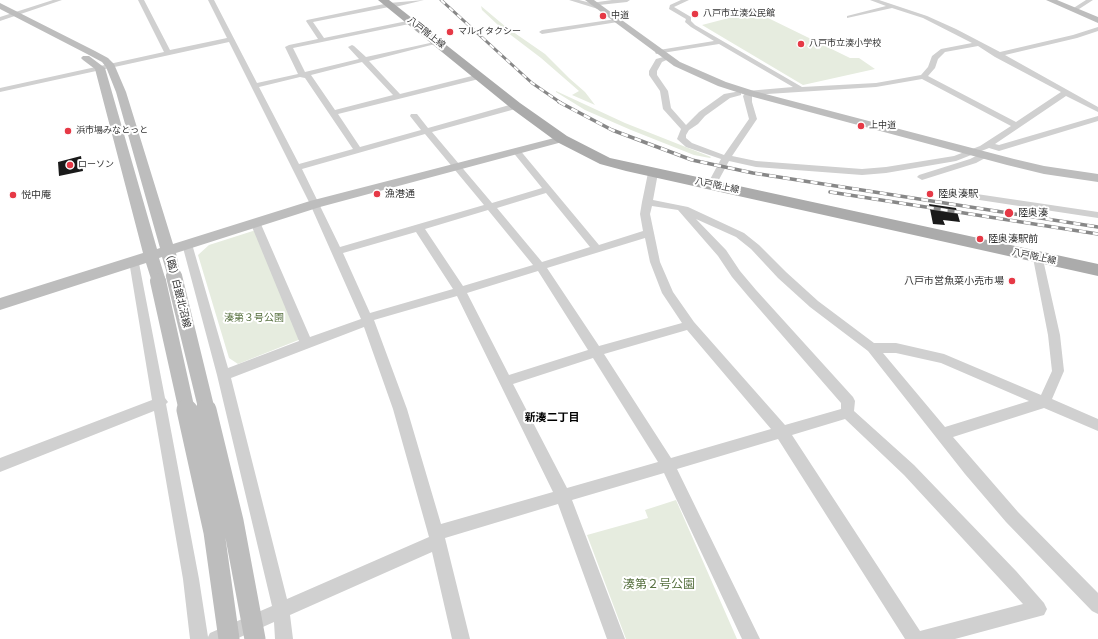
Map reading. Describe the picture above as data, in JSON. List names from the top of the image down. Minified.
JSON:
{"streets":{"main road":["八戸階上線"],"street":["（臨）白銀北沼線"]},"districts":["新湊二丁目"],"parks":["湊第３号公園","湊第２号公園"],"places":["八戸市立湊公民館","中道","マルイタクシー","八戸市立湊小学校","上中道","浜市場みなとっと","ローソン","漁港通","陸奥湊駅","悦中庵","陸奥湊","陸奥湊駅前","八戸市営魚菜小売市場"]}
